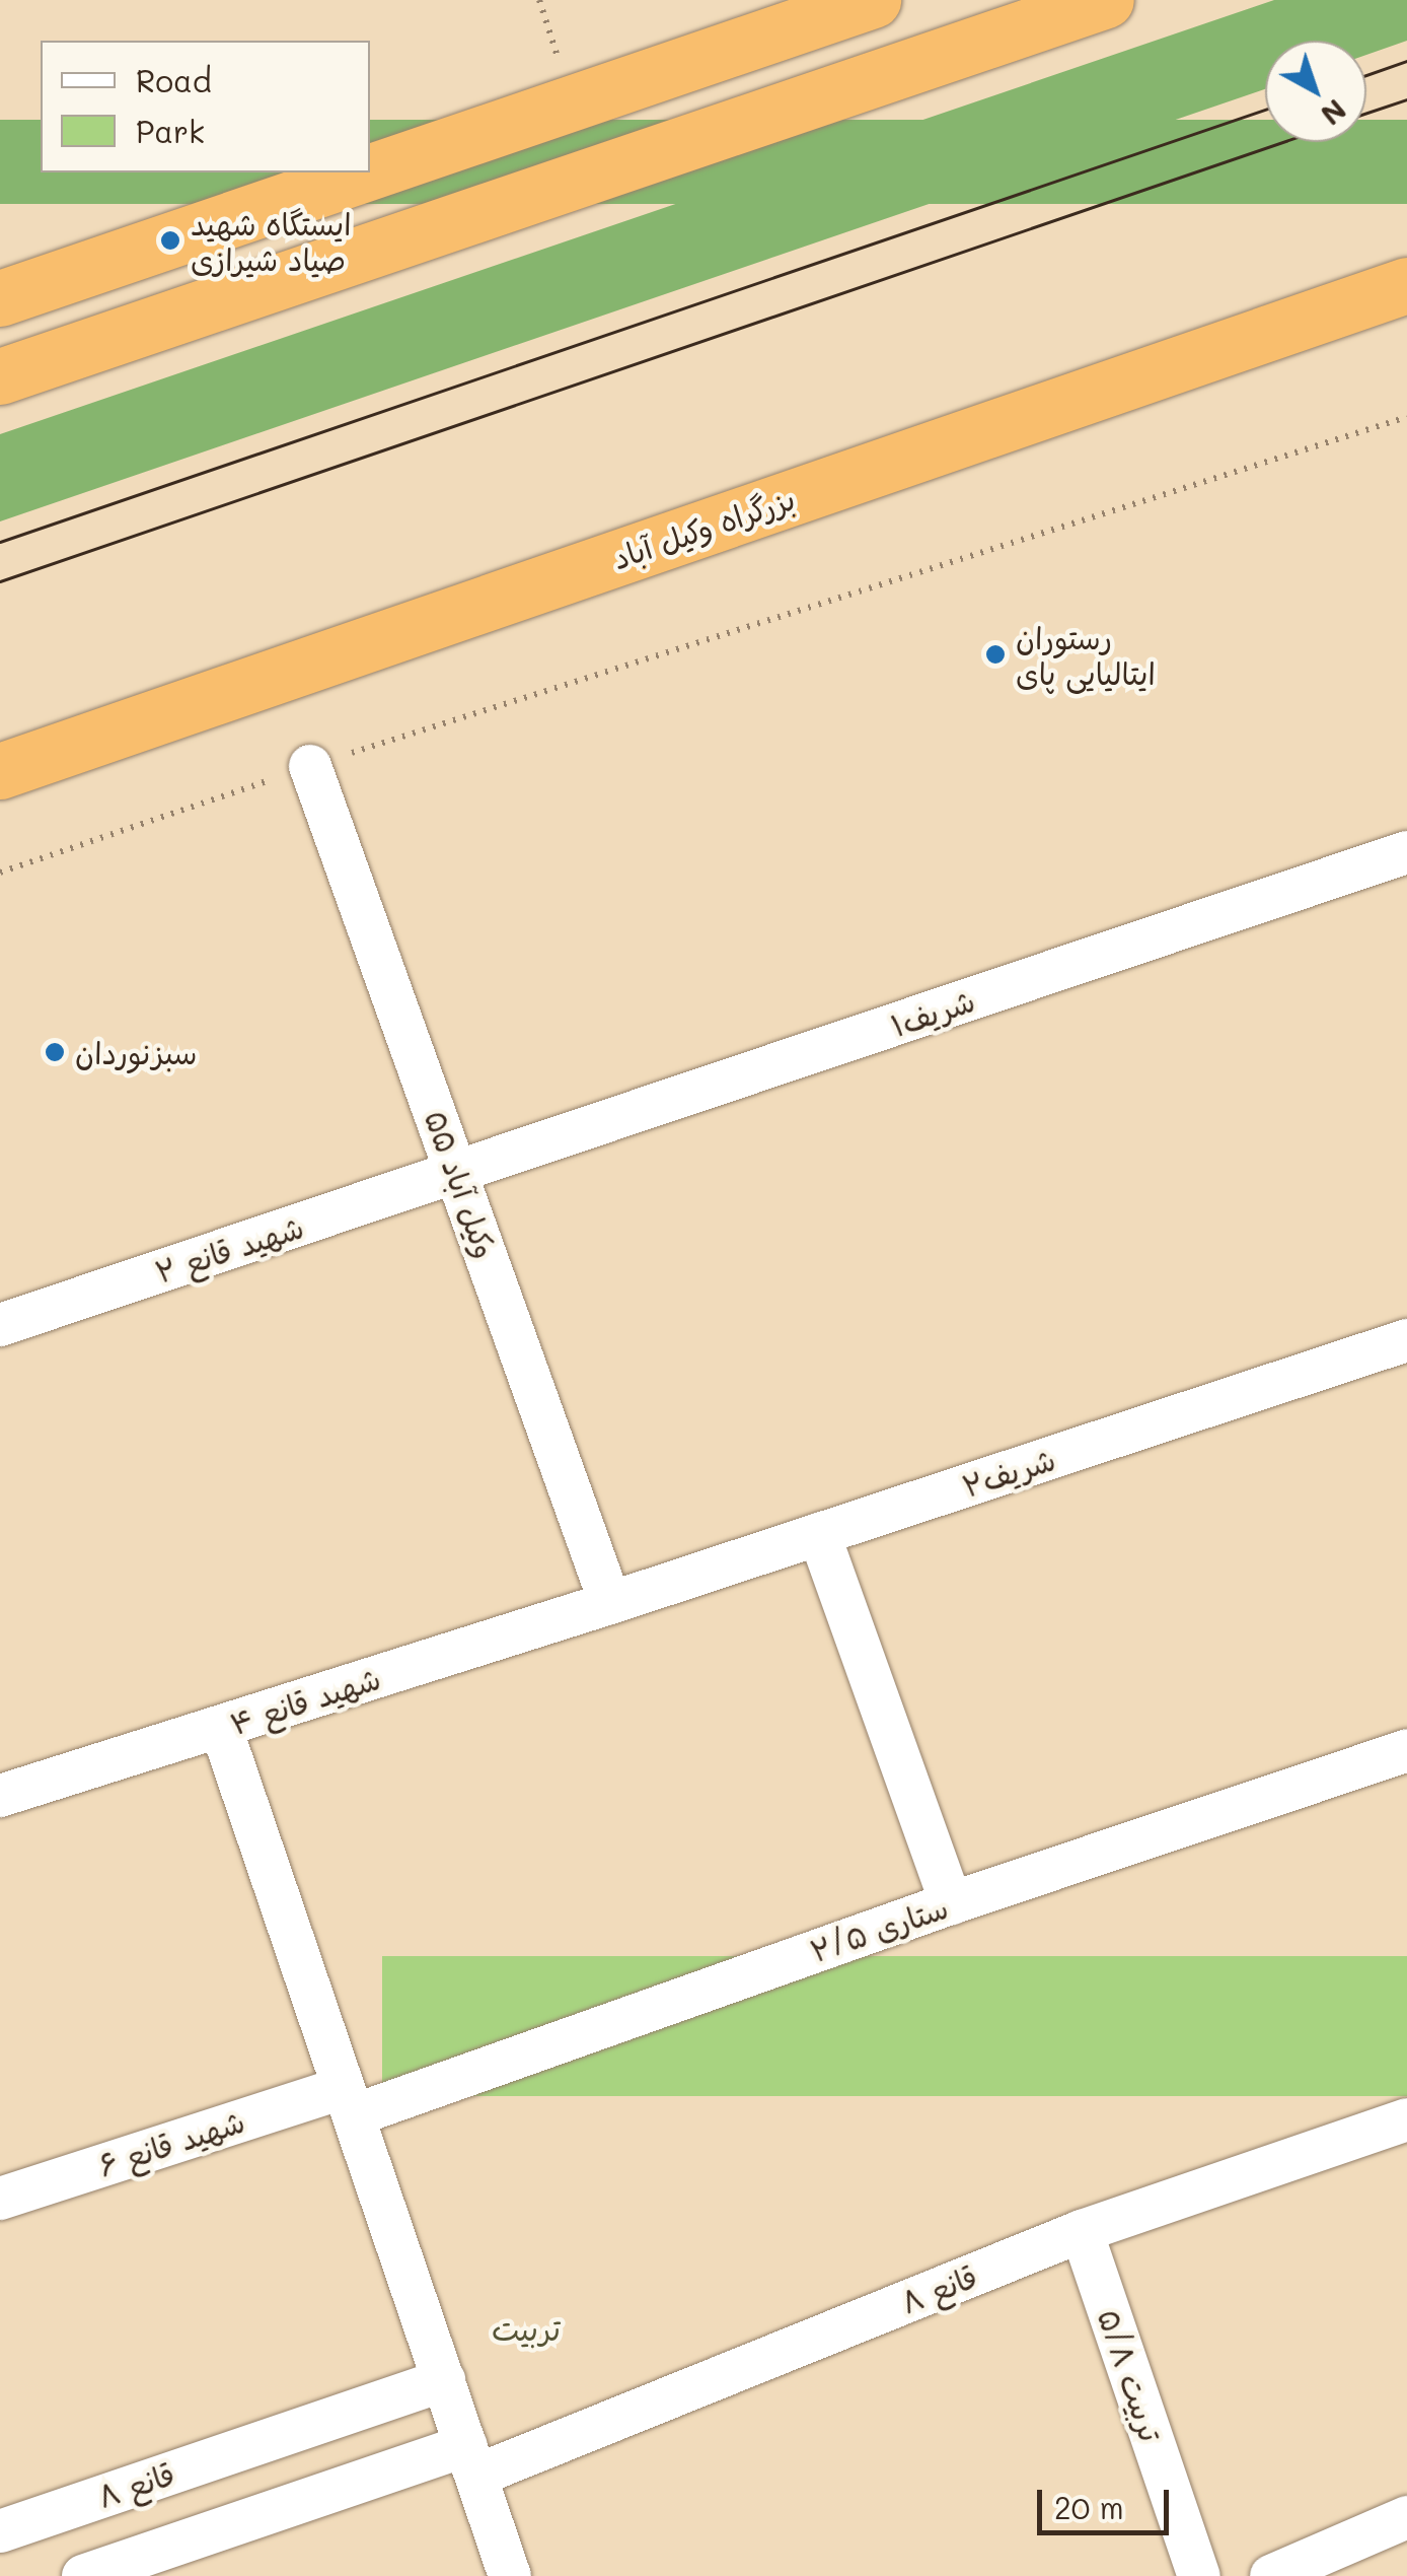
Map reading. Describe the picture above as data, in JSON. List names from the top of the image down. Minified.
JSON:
{"streets":{"highway":["بزرگراه وکیل آباد"],"street":["شریف١","۵۵ وکیل آباد","شهید قانع ۲","شریف٣","شهید قانع ۴","ستاری ۲/۵","شهید قانع ۶","قانع ۸","تربیت ۵/۸"]},"crossings":[["شریف١","۵۵ وکیل آباد"],["شریف١","شهید قانع ۲"],["۵۵ وکیل آباد","شهید قانع ۲"],["۵۵ وکیل آباد","شریف٣"],["۵۵ وکیل آباد","شهید قانع ۴"],["شریف٣","شهید قانع ۴"],["ستاری ۲/۵","شهید قانع ۶"],["قانع ۸","تربیت ۵/۸"]],"parks":["تربیت"],"places":["ایستگاه شهید صیاد شیرازی","رستوران ایتالیایی پای","سبزنوردان"],"legend":["Road","Park"],"scale_bar":"20 m","north":"bottom right"}
